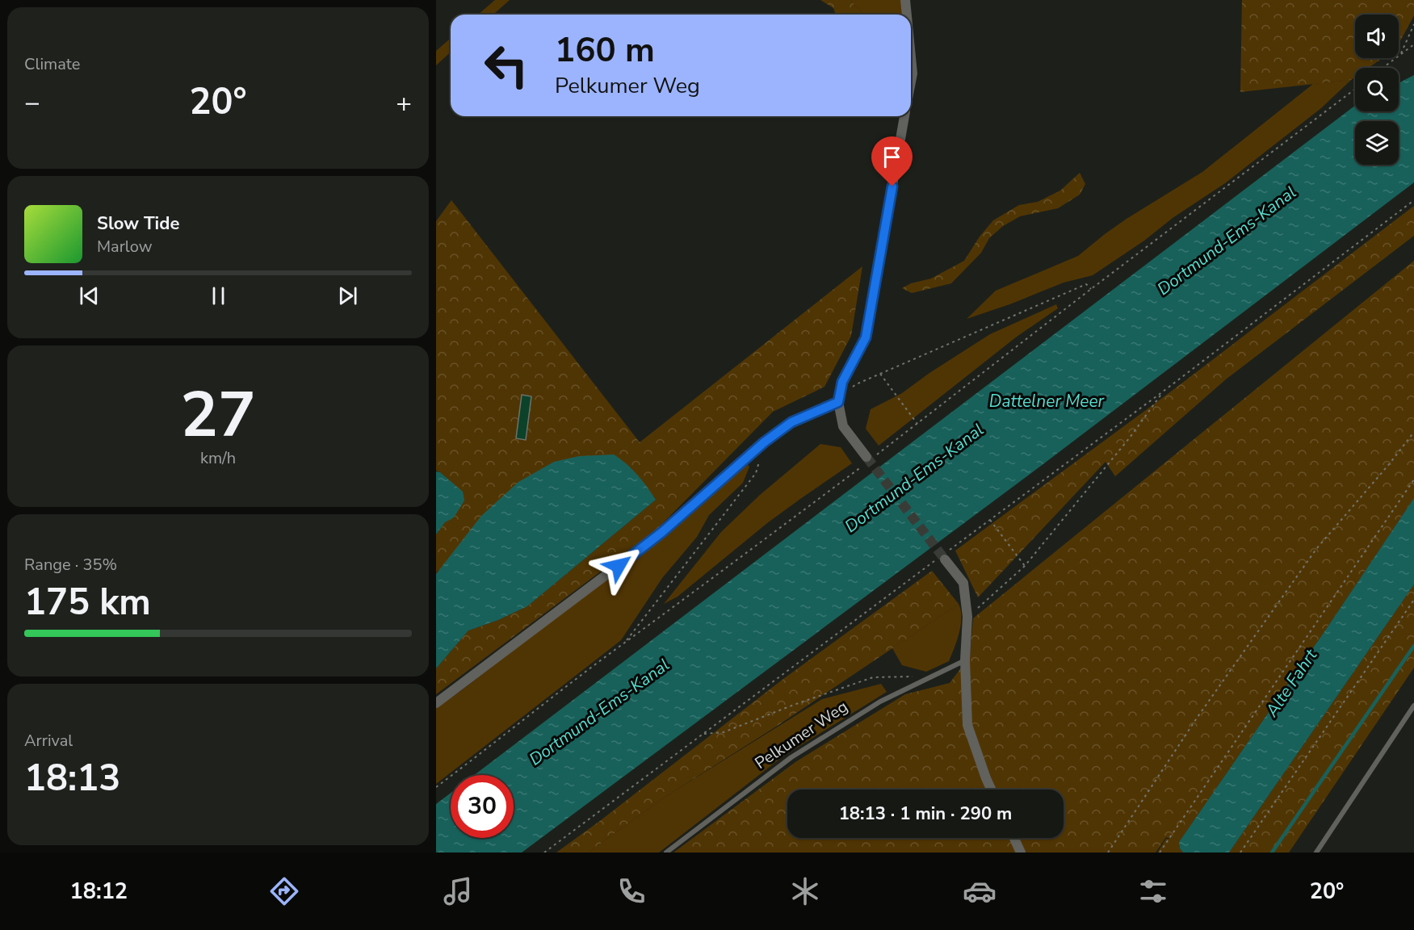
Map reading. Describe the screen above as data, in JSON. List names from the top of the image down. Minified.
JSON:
{"streets":{"lane":["Pelkumer Weg"]},"water":["Dortmund-Ems-Kanal","Dattelner Meer","Alte Fahrt"],"page":{"tile":["Climate",["27","km/h"],["Range · 35%","175 km"],["Arrival","18:13"]],"turn":["160 m","Pelkumer Weg"],"heat":["−","20°","+"],"song":["Slow Tide","Marlow"],"limit":"30","trip":"18:13 · 1 min · 290 m","tabs":["18:12","20°"]}}
